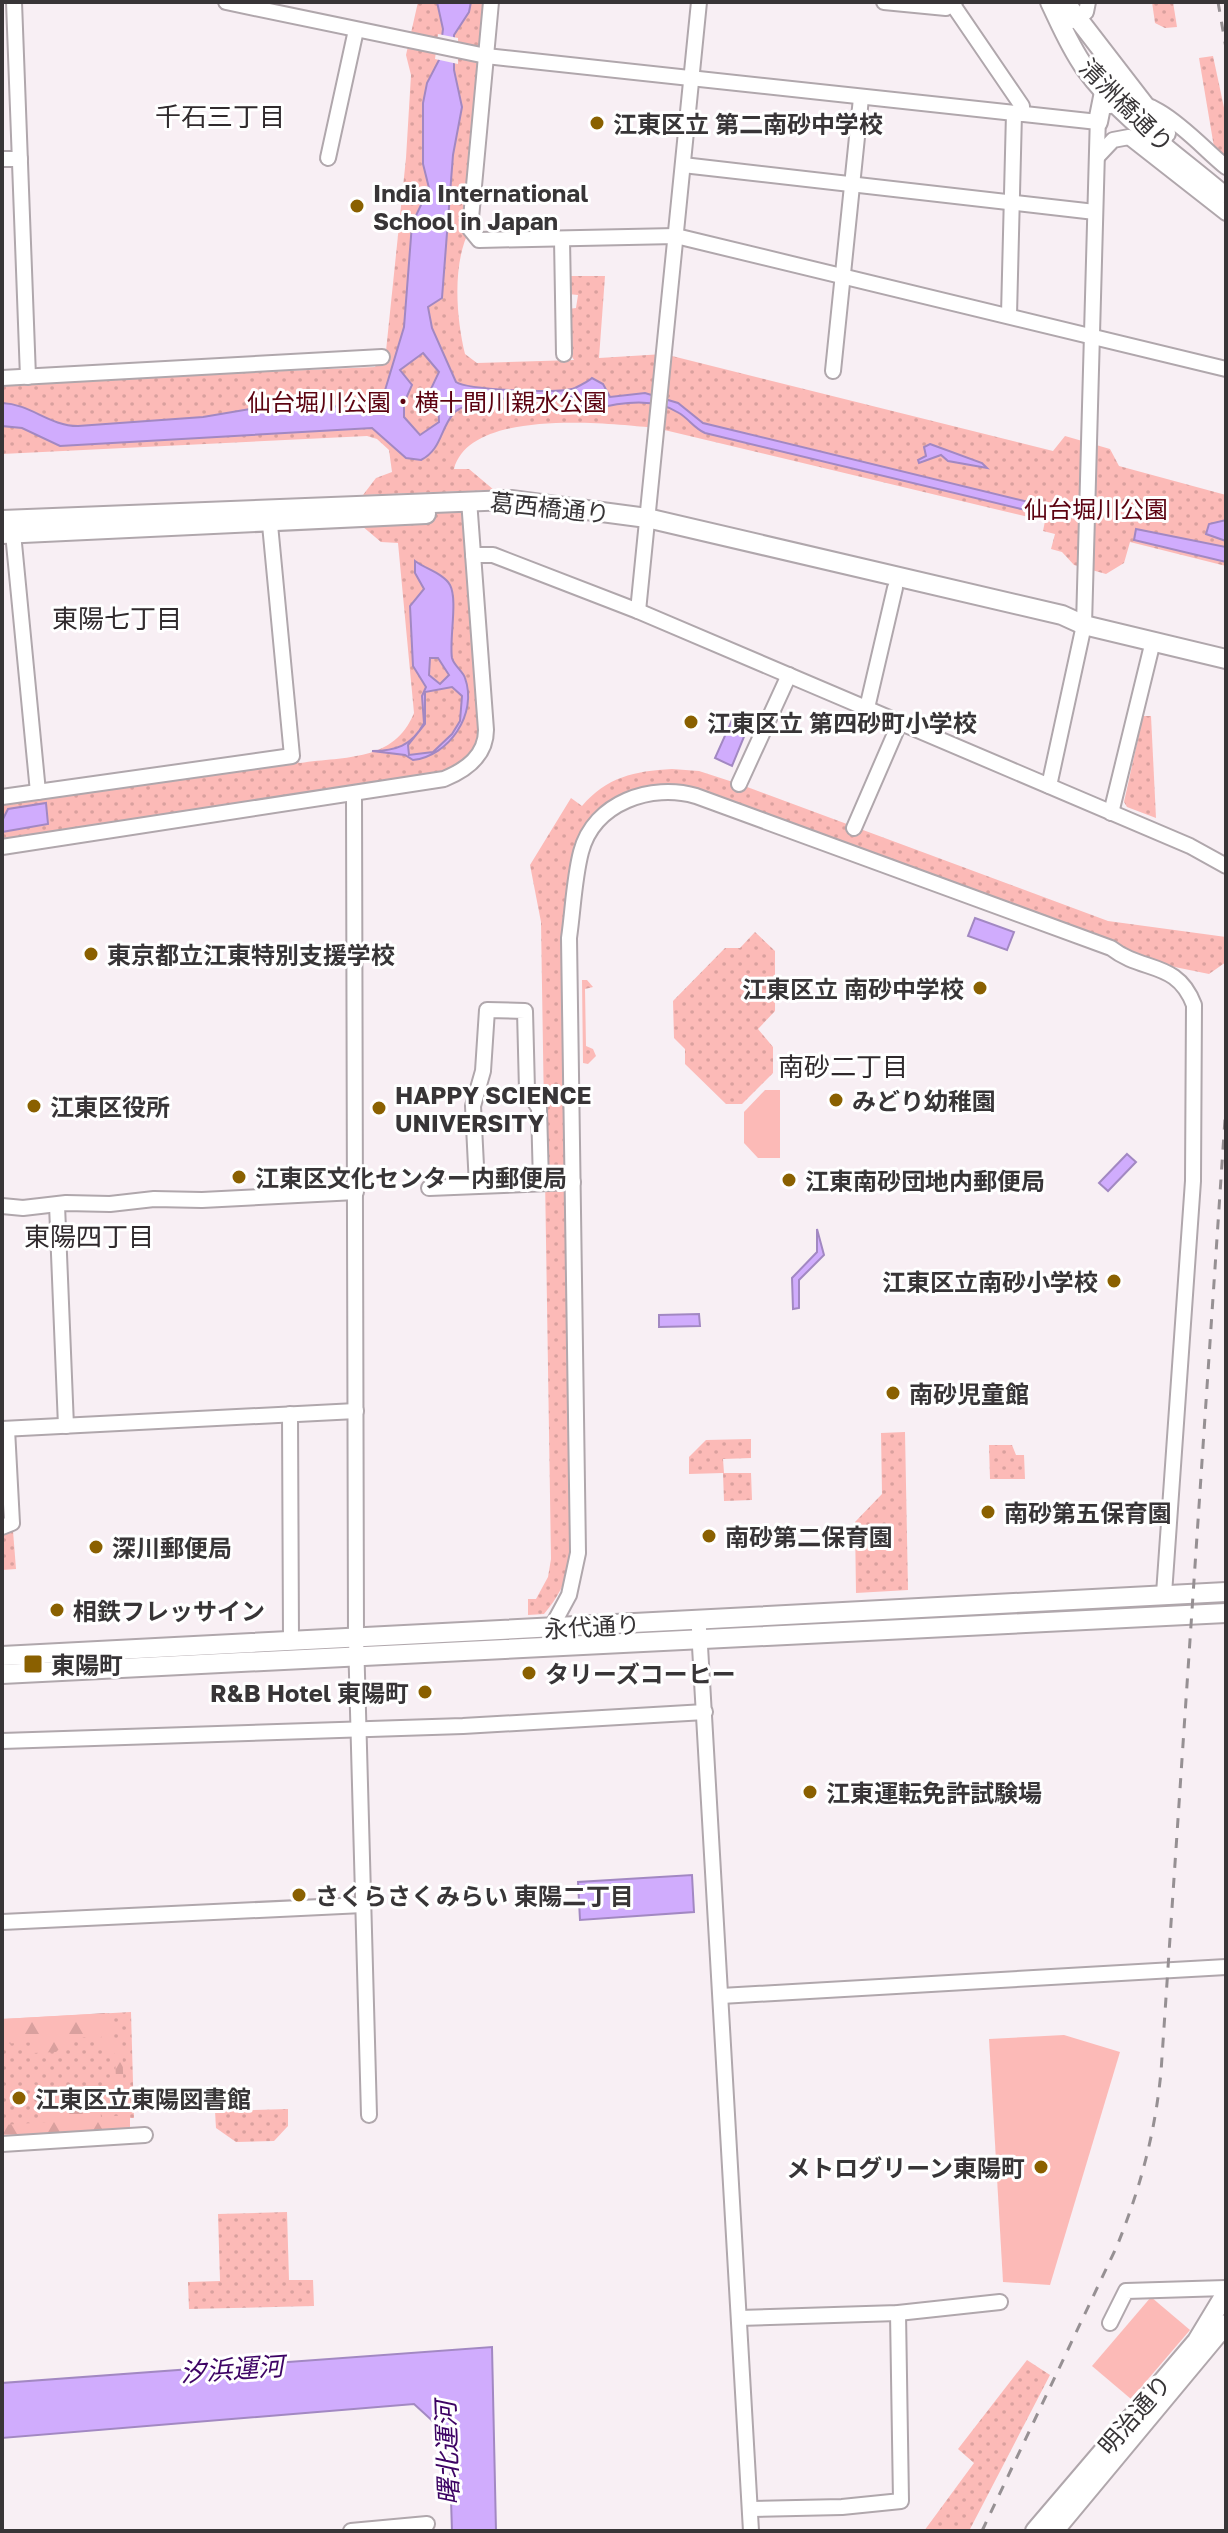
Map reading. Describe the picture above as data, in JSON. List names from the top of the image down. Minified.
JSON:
{"streets":{"main road":["清洲橋通り","葛西橋通り","永代通り","明治通り"]},"districts":["千石三丁目","東陽七丁目","南砂二丁目","東陽四丁目"],"water":["汐浜運河","曙北運河"],"parks":["仙台堀川公園・横十間川親水公園","仙台堀川公園"],"places":{"other":["江東区立 第二南砂中学校","India International School in Japan","江東区立 第四砂町小学校","東京都立江東特別支援学校","江東区立 南砂中学校","みどり幼稚園","江東区役所","HAPPY SCIENCE UNIVERSITY","江東区文化センター内郵便局","江東南砂団地内郵便局","江東区立南砂小学校","南砂児童館","南砂第五保育園","南砂第二保育園","深川郵便局","相鉄フレッサイン","タリーズコーヒー","R&B Hotel 東陽町","江東運転免許試験場","さくらさくみらい 東陽二丁目","江東区立東陽図書館","メトログリーン東陽町"],"transit":["東陽町"]}}
